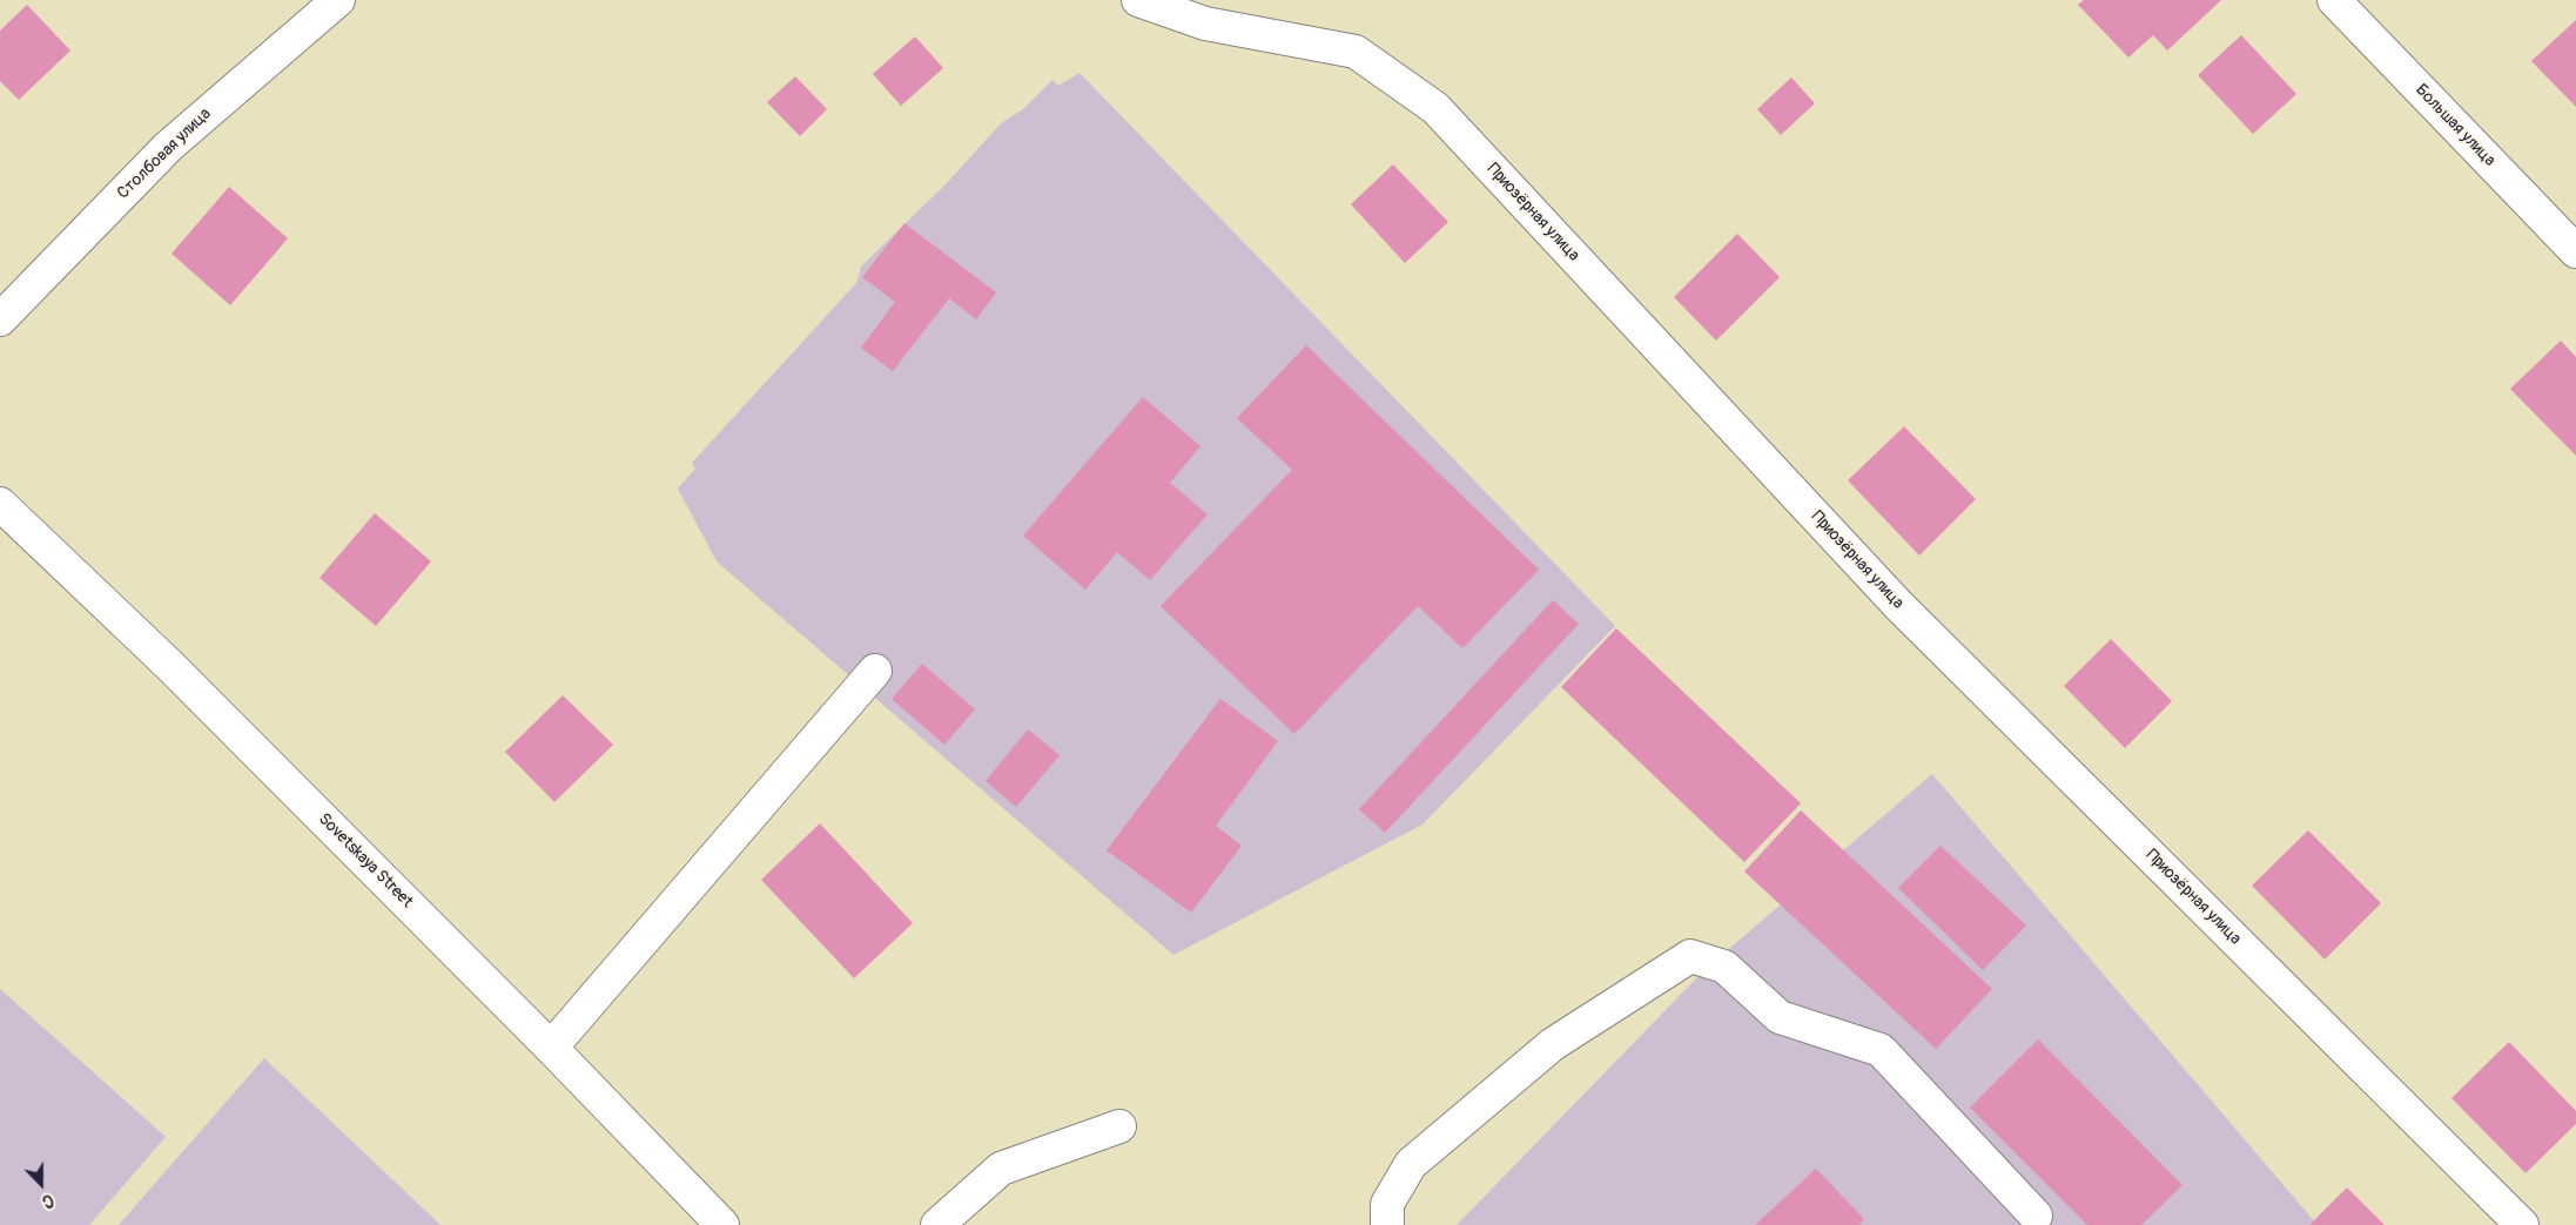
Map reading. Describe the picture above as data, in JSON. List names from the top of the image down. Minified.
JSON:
{"streets":{"street":["Большая улица","Столбовая улица","Приозёрная улица","Sovetskaya Street"]},"north":"bottom"}
